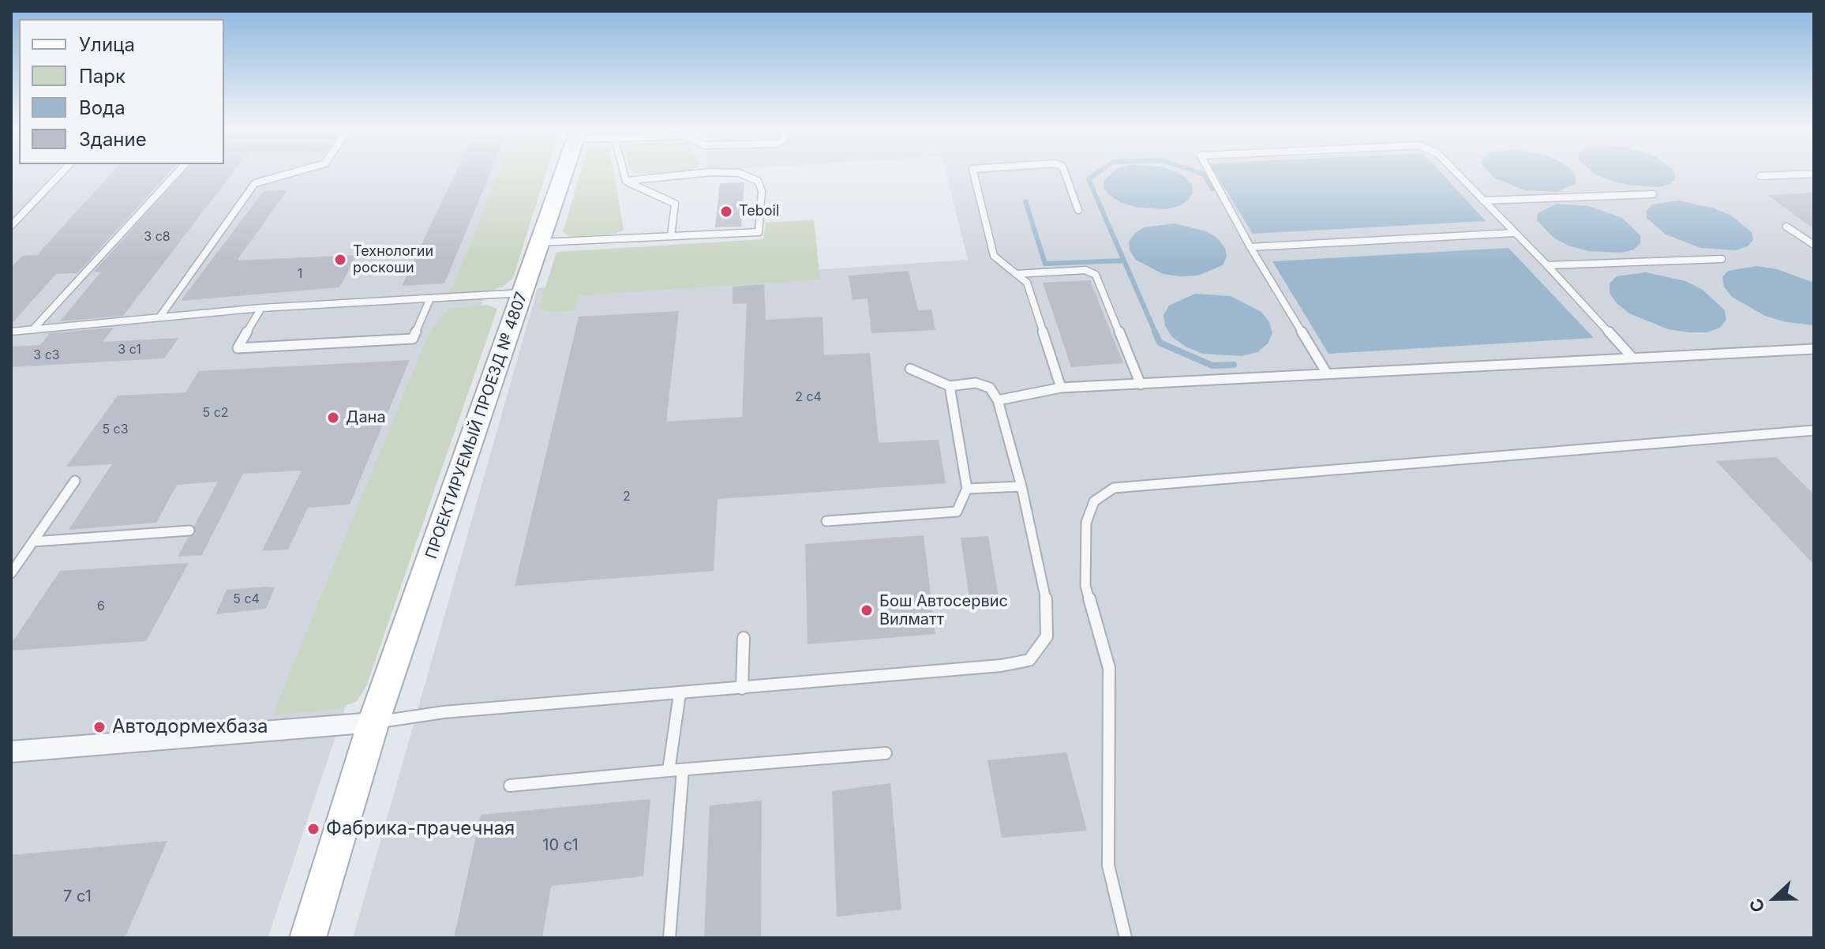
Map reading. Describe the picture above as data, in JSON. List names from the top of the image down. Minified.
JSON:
{"streets":{"main road":["ПРОЕКТИРУЕМЫЙ ПРОЕЗД № 4807"]},"places":["Teboil","Технологии роскоши","Дана","Бош Автосервис Вилматт","Автодормехбаза","Фабрика-прачечная"],"house_numbers":["3 с8","1","3 с1","3 с3","2 с4","5 с2","5 с3","2","5 с4","6","10 с1","7 с1"],"legend":["Улица","Парк","Вода","Здание"],"north":"left"}
